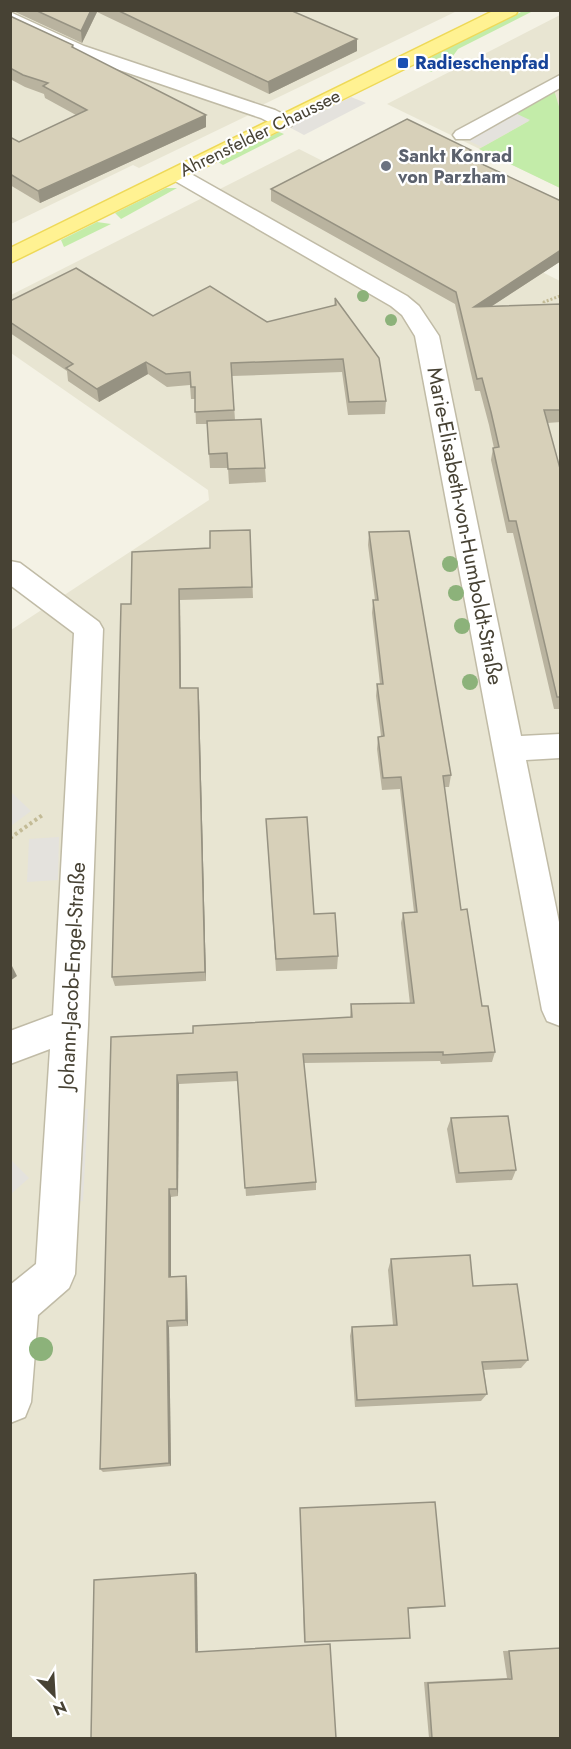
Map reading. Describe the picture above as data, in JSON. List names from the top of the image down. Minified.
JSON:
{"streets":{"main road":["Ahrensfelder Chaussee"],"street":["Marie-Elisabeth-von-Humboldt-Straße","Johann-Jacob-Engel-Straße"]},"crossings":[["Ahrensfelder Chaussee","Marie-Elisabeth-von-Humboldt-Straße"]],"places":{"transit":["Radieschenpfad"],"other":["Sankt Konrad von Parzham"]},"north":"bottom right"}
